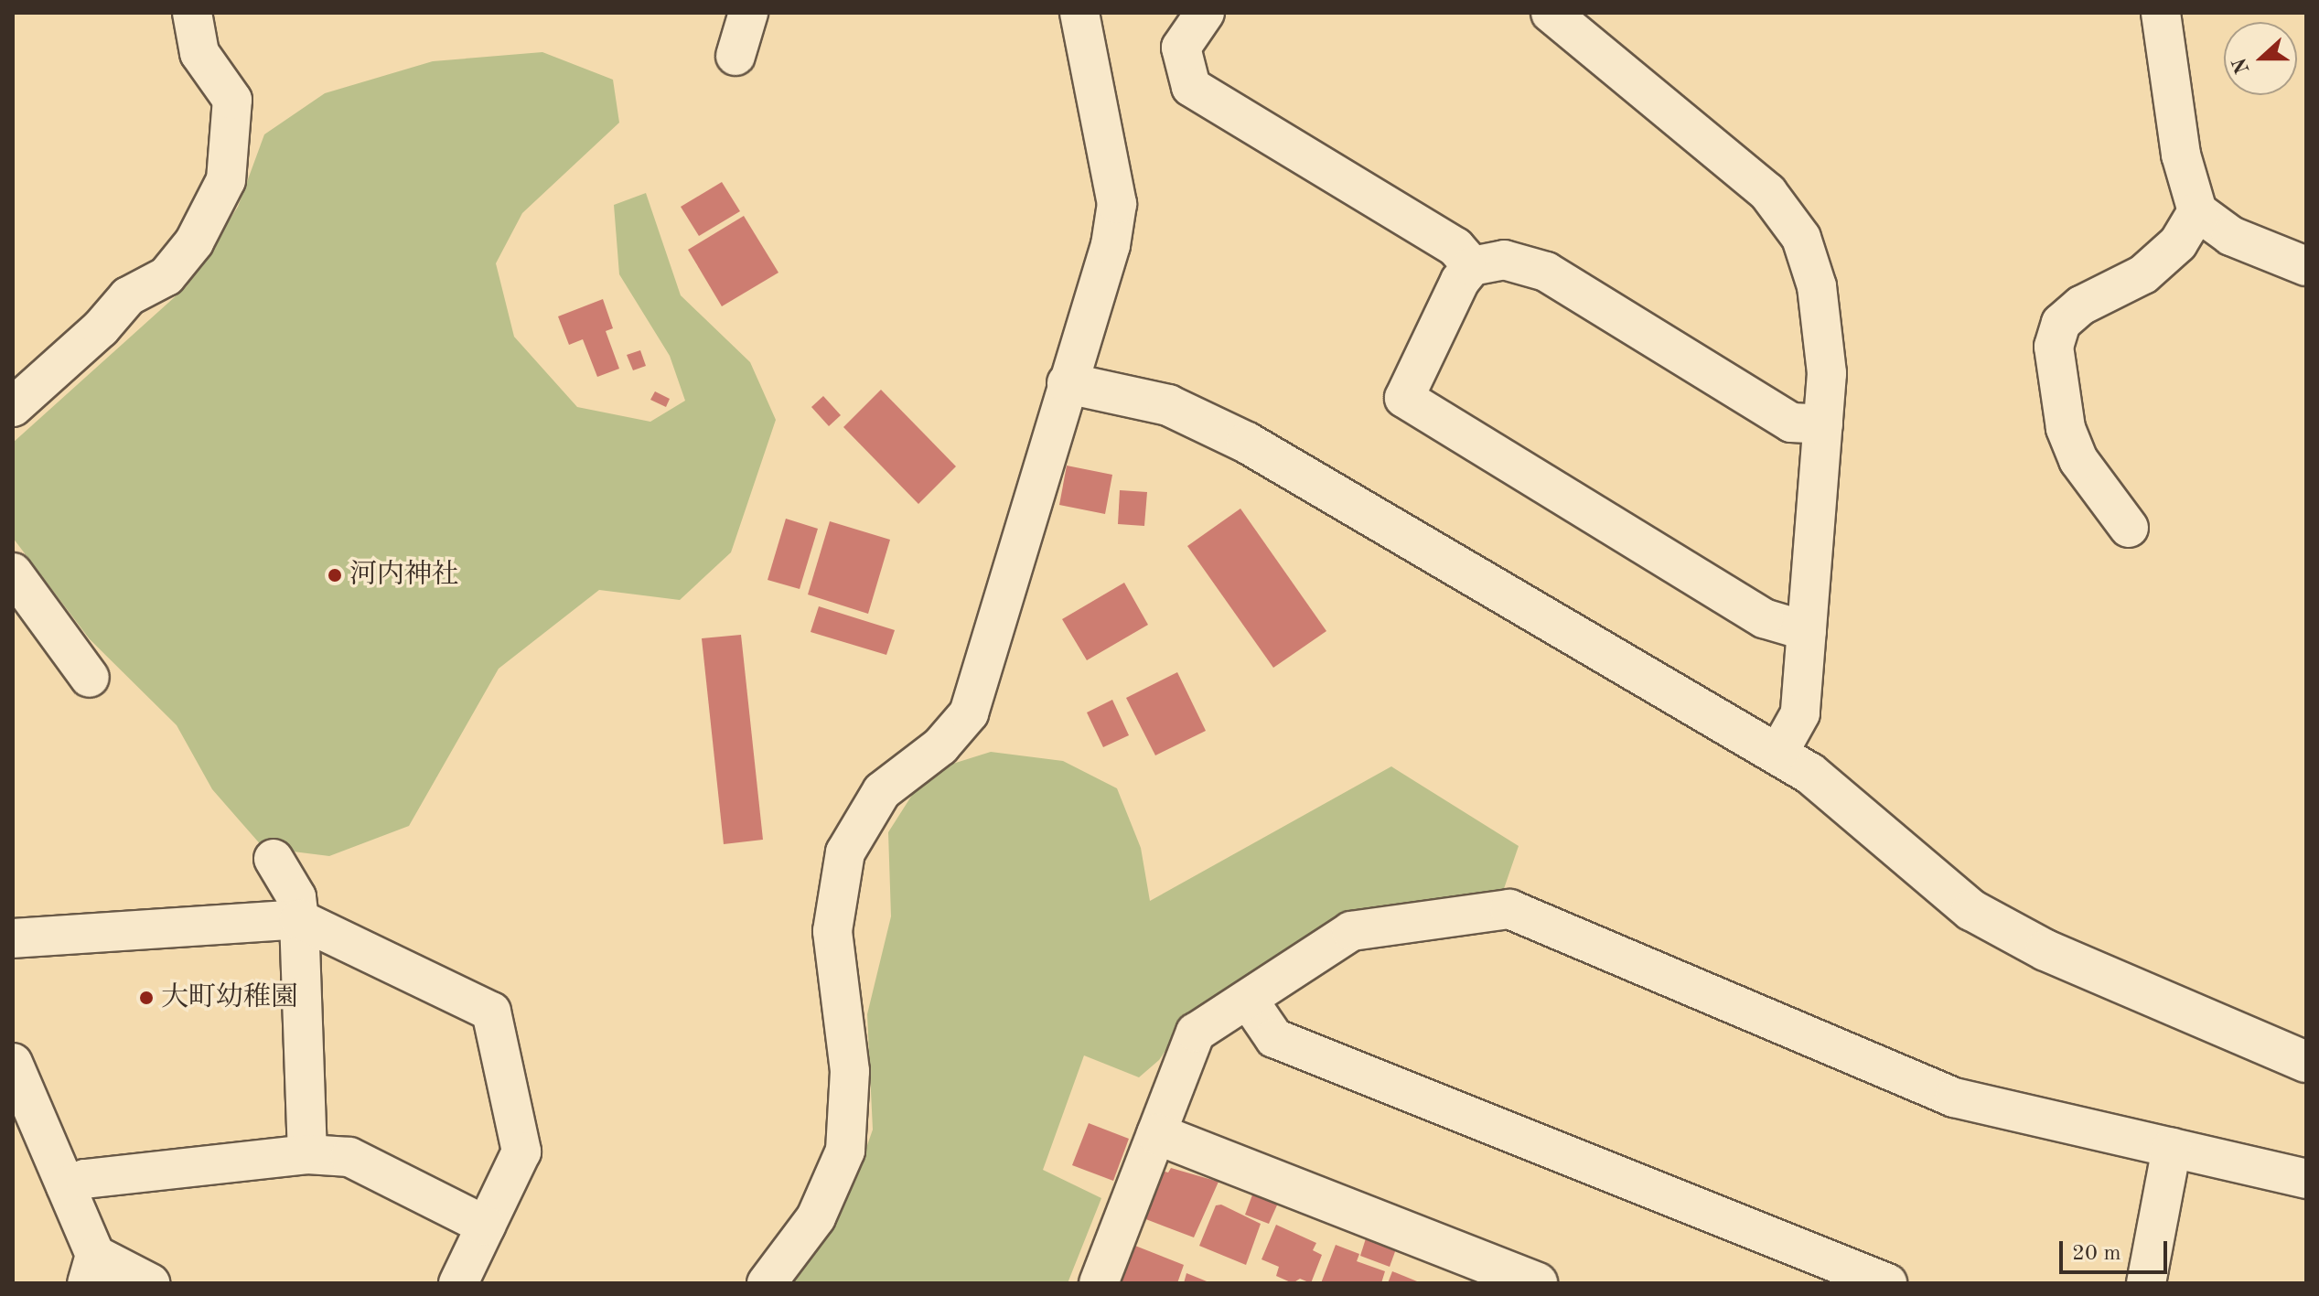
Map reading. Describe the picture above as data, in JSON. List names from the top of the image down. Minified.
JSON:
{"places":["河内神社","大町幼稚園"],"scale_bar":"20 m","north":"left"}
